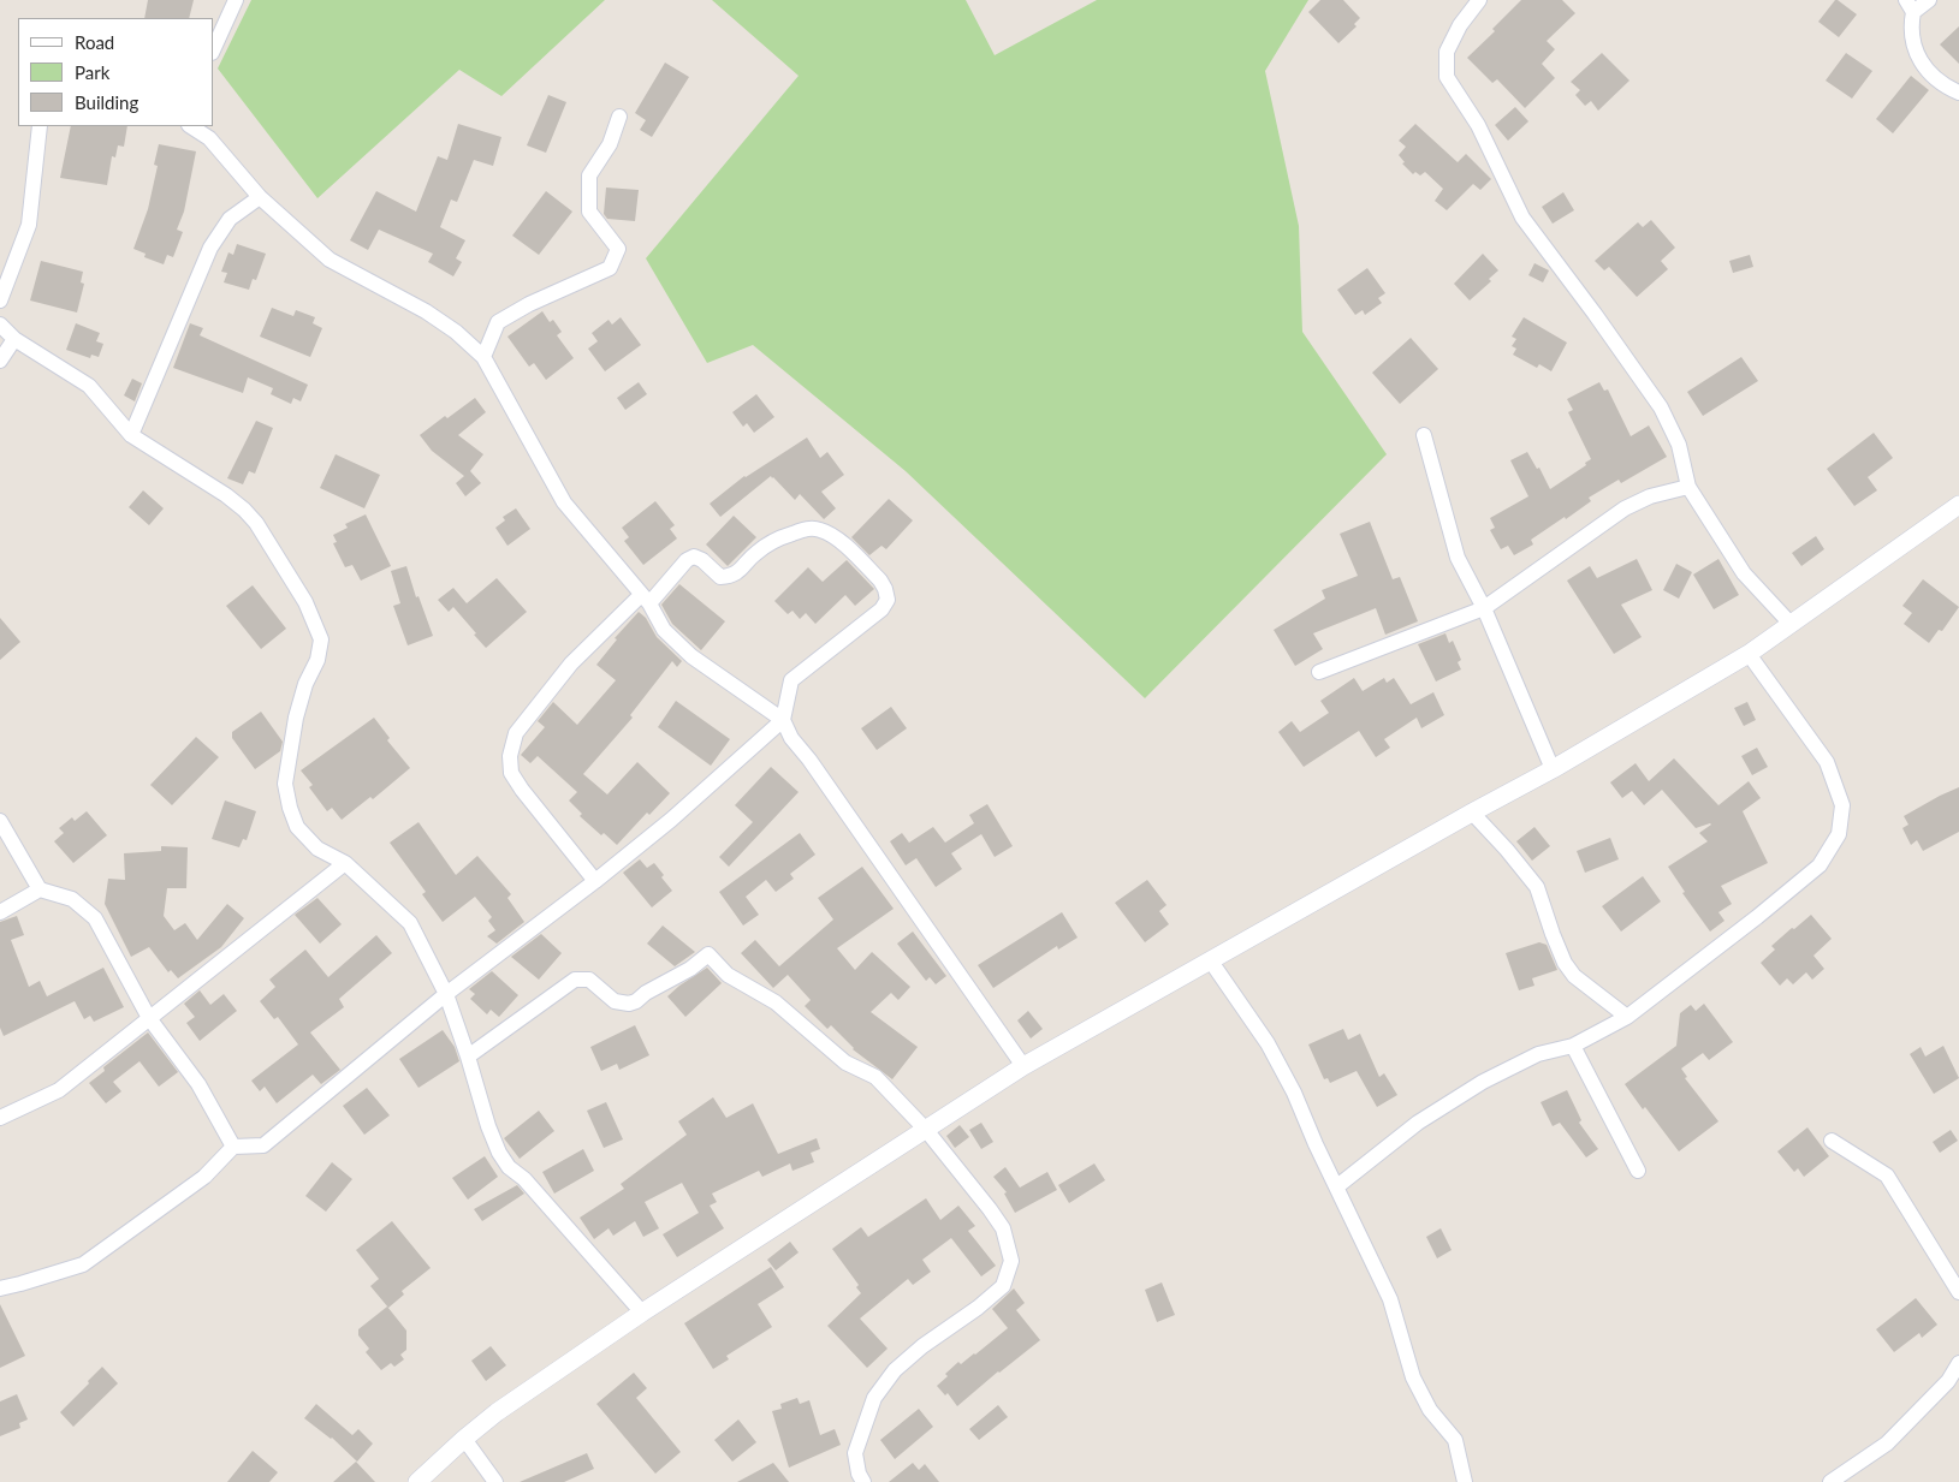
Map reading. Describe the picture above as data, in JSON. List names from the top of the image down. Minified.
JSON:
{"legend":["Road","Park","Building"]}
